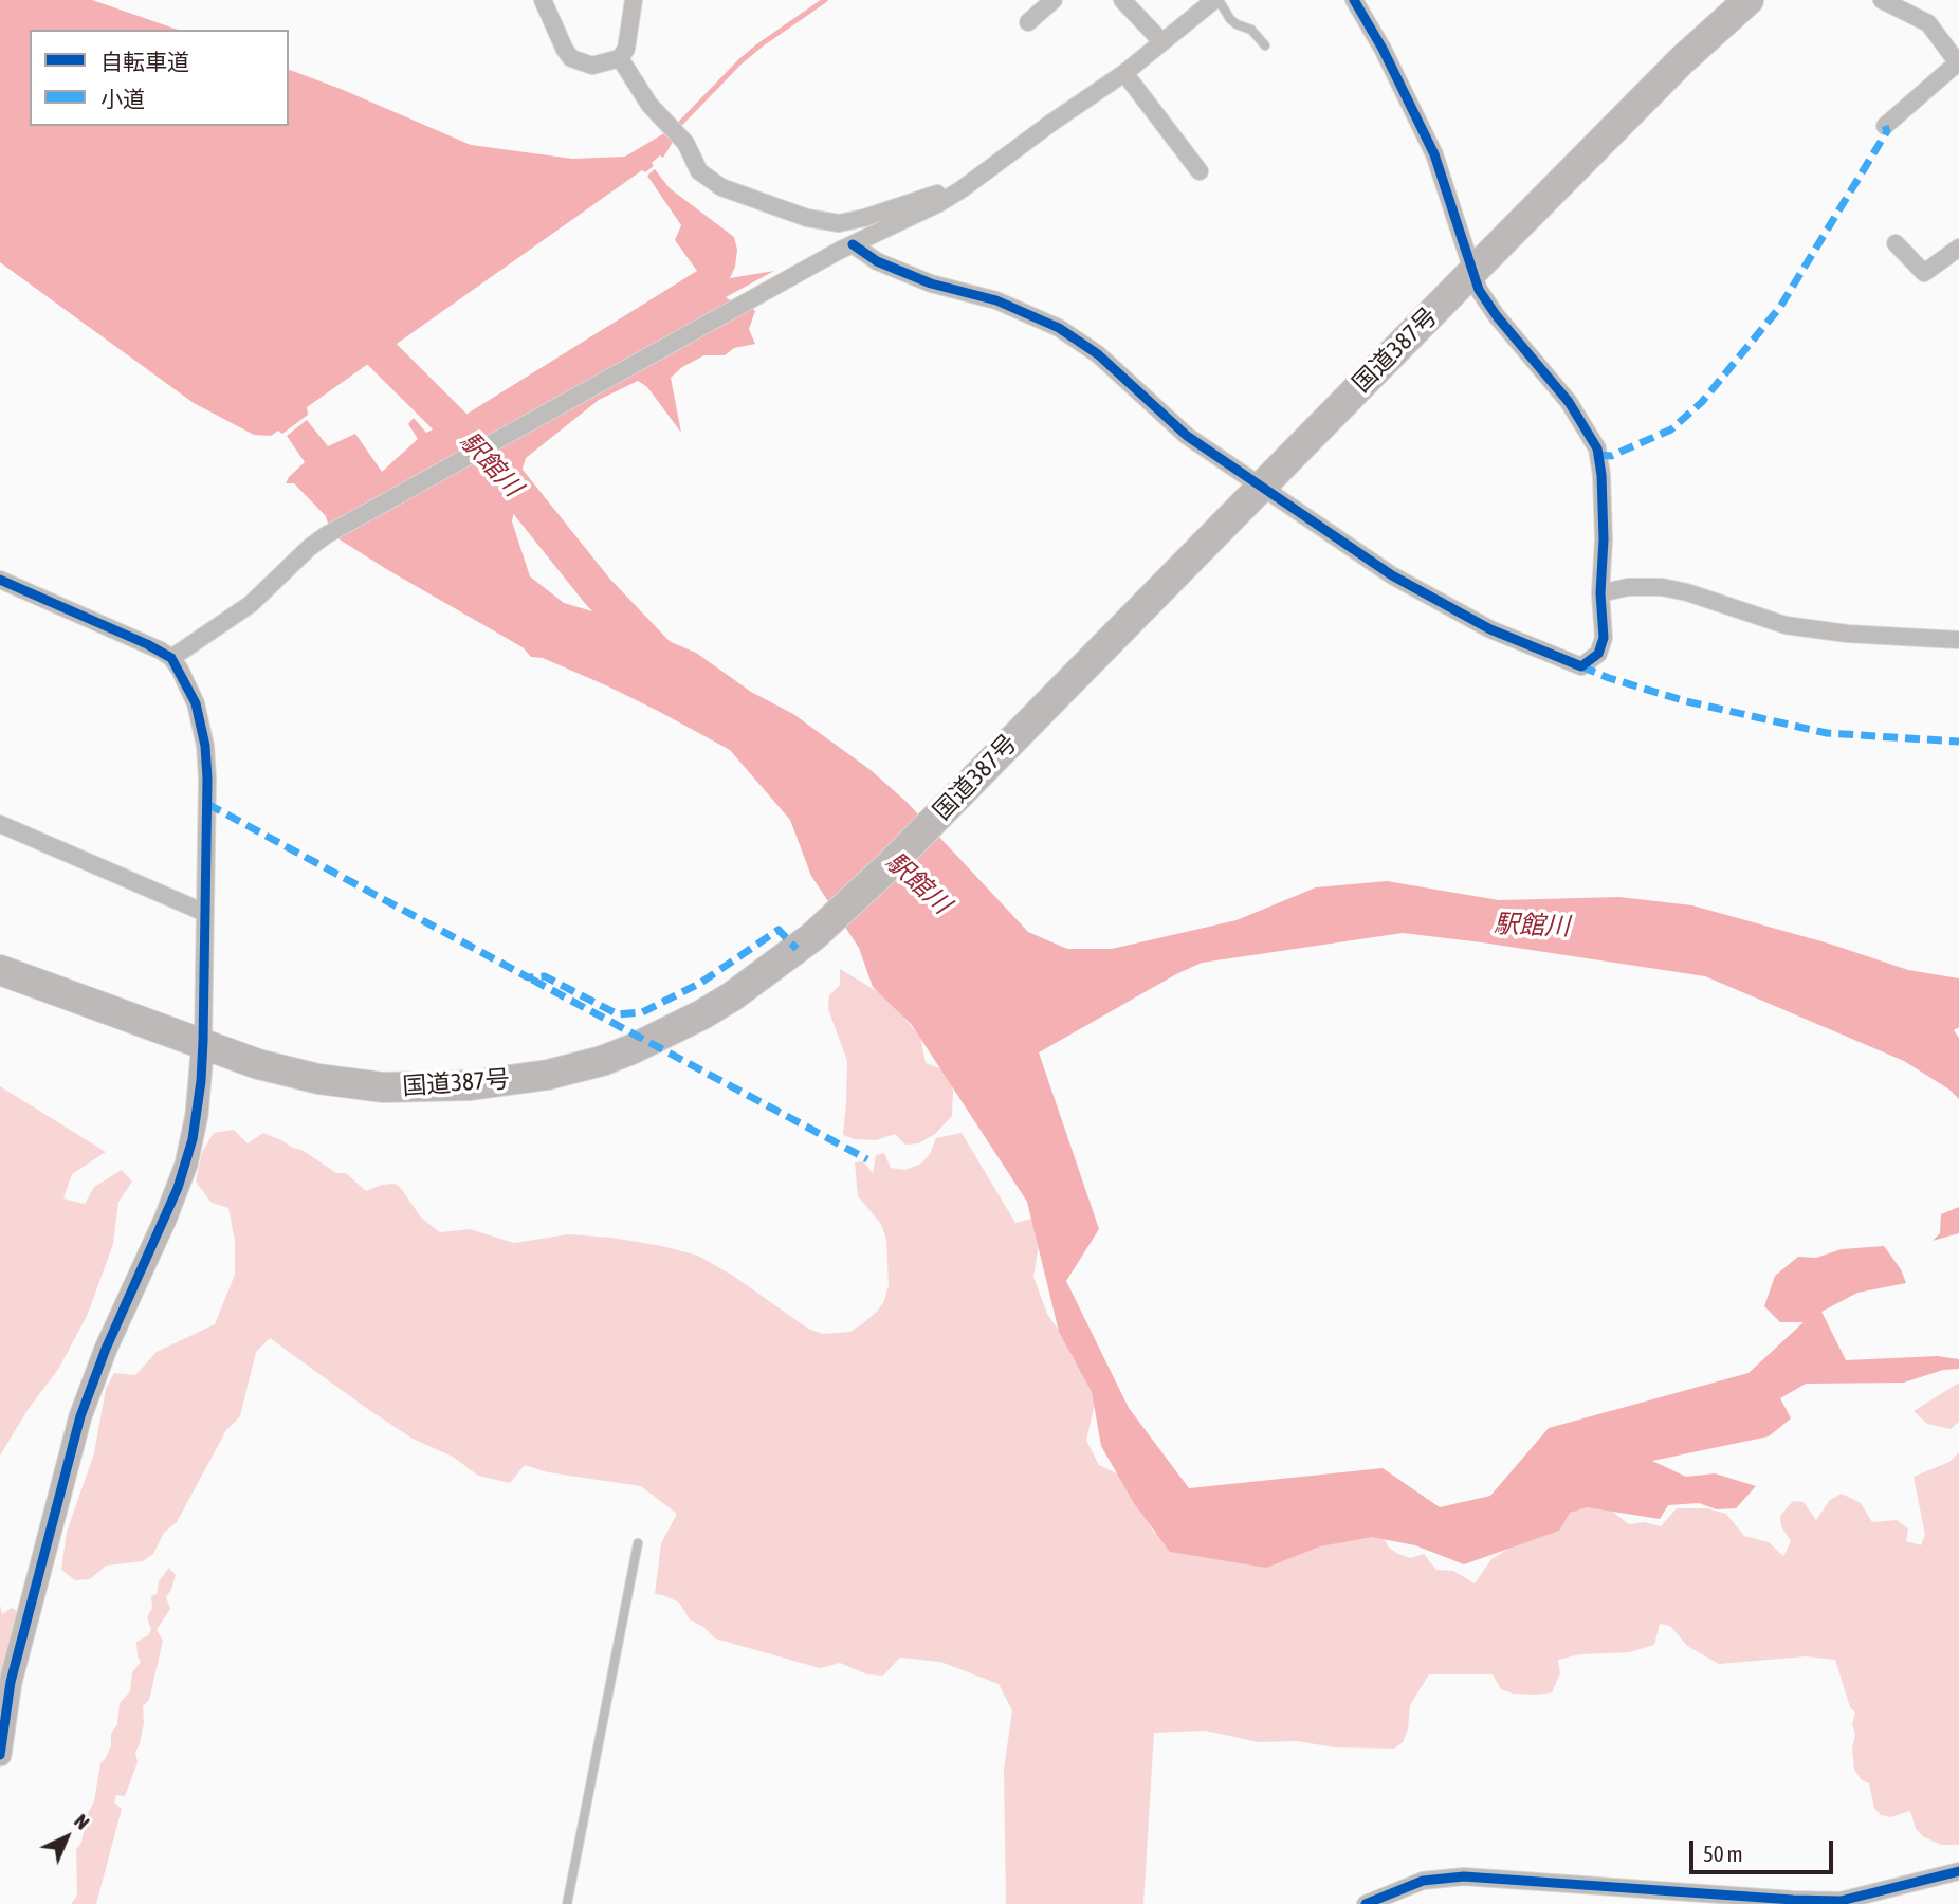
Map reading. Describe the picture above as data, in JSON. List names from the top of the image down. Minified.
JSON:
{"streets":{"highway":["国道387号"]},"water":["駅館川"],"legend":["自転車道","小道"],"scale_bar":"50 m","north":"top right"}
